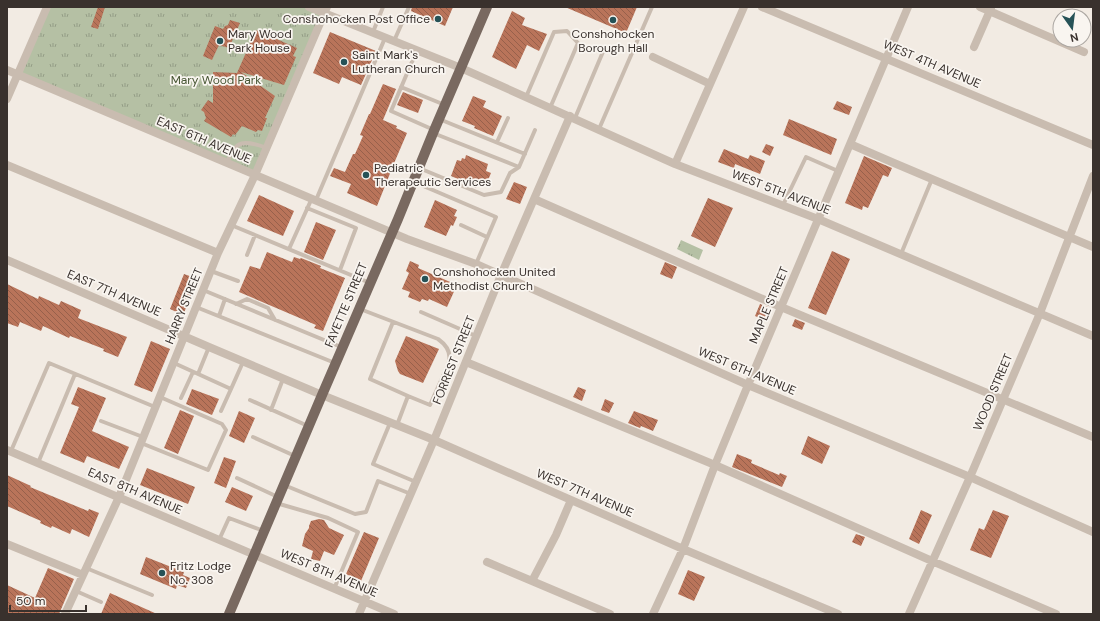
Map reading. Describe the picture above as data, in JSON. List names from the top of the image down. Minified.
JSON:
{"streets":{"main road":["FAYETTE STREET"],"street":["WEST 4TH AVENUE","EAST 6TH AVENUE","WEST 5TH AVENUE","EAST 7TH AVENUE","MAPLE STREET","HARRY STREET","FORREST STREET","WEST 6TH AVENUE","WOOD STREET","EAST 8TH AVENUE","WEST 7TH AVENUE","WEST 8TH AVENUE"]},"crossings":[["WEST 4TH AVENUE","MAPLE STREET"],["EAST 6TH AVENUE","FAYETTE STREET"],["EAST 6TH AVENUE","HARRY STREET"],["EAST 6TH AVENUE","WEST 6TH AVENUE"],["WEST 5TH AVENUE","FAYETTE STREET"],["WEST 5TH AVENUE","MAPLE STREET"],["WEST 5TH AVENUE","HARRY STREET"],["WEST 5TH AVENUE","FORREST STREET"],["WEST 5TH AVENUE","WOOD STREET"],["EAST 7TH AVENUE","FAYETTE STREET"],["EAST 7TH AVENUE","HARRY STREET"],["EAST 7TH AVENUE","WEST 7TH AVENUE"],["FAYETTE STREET","WEST 6TH AVENUE"],["FAYETTE STREET","EAST 8TH AVENUE"],["FAYETTE STREET","WEST 7TH AVENUE"],["FAYETTE STREET","WEST 8TH AVENUE"],["MAPLE STREET","WEST 6TH AVENUE"],["MAPLE STREET","WEST 7TH AVENUE"],["HARRY STREET","EAST 8TH AVENUE"],["FORREST STREET","WEST 6TH AVENUE"],["FORREST STREET","WEST 7TH AVENUE"],["FORREST STREET","WEST 8TH AVENUE"],["WEST 6TH AVENUE","WOOD STREET"],["EAST 8TH AVENUE","WEST 8TH AVENUE"]],"parks":["Mary Wood Park"],"places":["Conshohocken Post Office","Conshohocken Borough Hall","Mary Wood Park House","Saint Mark's Lutheran Church","Pediatric Therapeutic Services","Conshohocken United Methodist Church","Fritz Lodge No. 308"],"scale_bar":"50 m","north":"bottom"}
